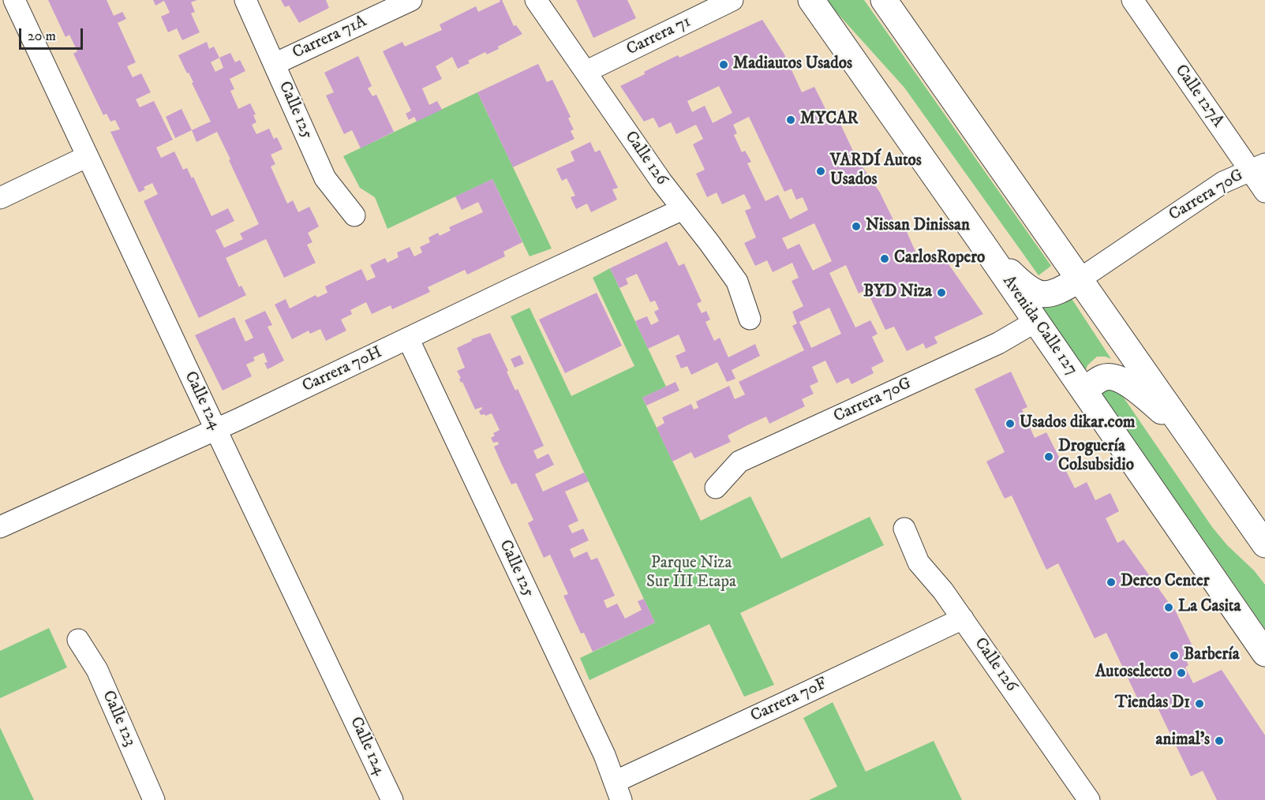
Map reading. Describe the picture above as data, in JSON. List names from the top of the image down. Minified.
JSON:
{"streets":{"main road":["Avenida Calle 127"],"street":["Carrera 71","Carrera 71A","Calle 127A","Calle 125","Calle 126","Carrera 70G","Carrera 70H","Calle 124","Carrera 70F","Calle 123"]},"crossings":[["Carrera 71","Calle 126"],["Carrera 71A","Calle 125"],["Calle 127A","Carrera 70G"],["Calle 125","Carrera 70H"],["Calle 125","Carrera 70F"],["Calle 126","Carrera 70H"],["Calle 126","Carrera 70F"],["Carrera 70G","Avenida Calle 127"],["Carrera 70H","Calle 124"]],"parks":["Parque Niza Sur III Etapa"],"places":["Madiautos Usados","MYCAR","VARDÍ Autos Usados","Nissan Dinissan","CarlosRopero","BYD Niza","Usados dikar.com","Droguería Colsubsidio","Derco Center","La Casita","Barbería","Autoselecto","Tiendas D1","animal's"],"scale_bar":"20 m"}
